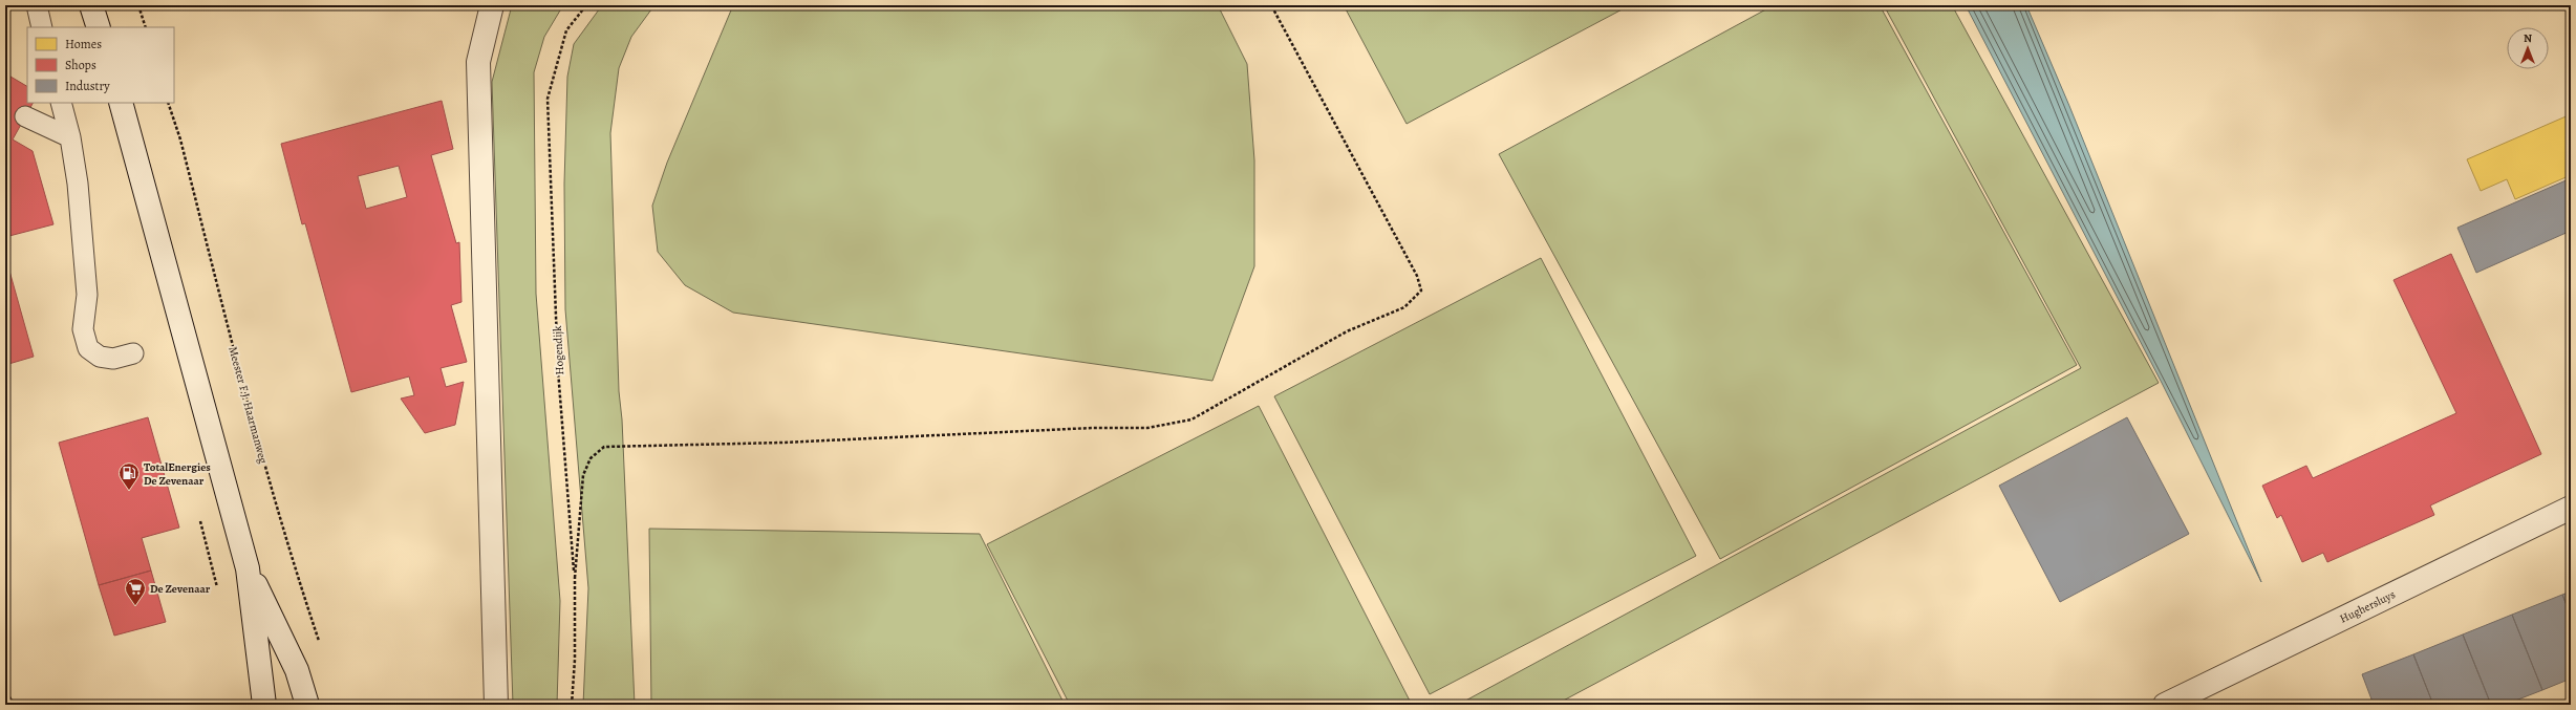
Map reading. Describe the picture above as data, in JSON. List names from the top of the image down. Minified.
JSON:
{"streets":{"street":["Hughersluys"],"path":["Hogendijk","Meester F.J. Haarmanweg"]},"places":{"fuel station":["TotalEnergies De Zevenaar"],"supermarket":["De Zevenaar"]},"legend":["Homes","Shops","Industry"],"north":"top"}
